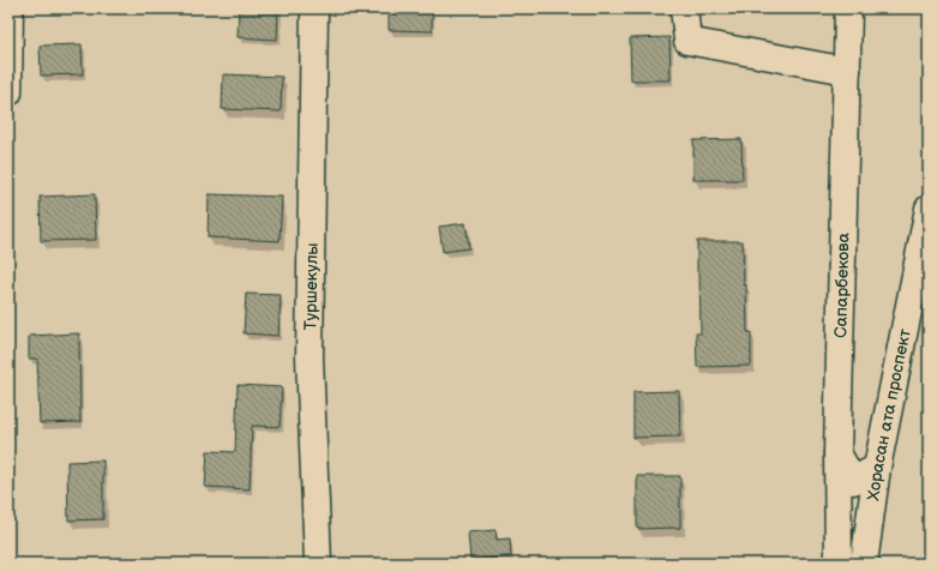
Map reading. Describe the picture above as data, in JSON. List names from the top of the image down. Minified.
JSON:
{"streets":{"street":["Сапарбекова","Туршекулы","Хорасан ата проспект"]}}
